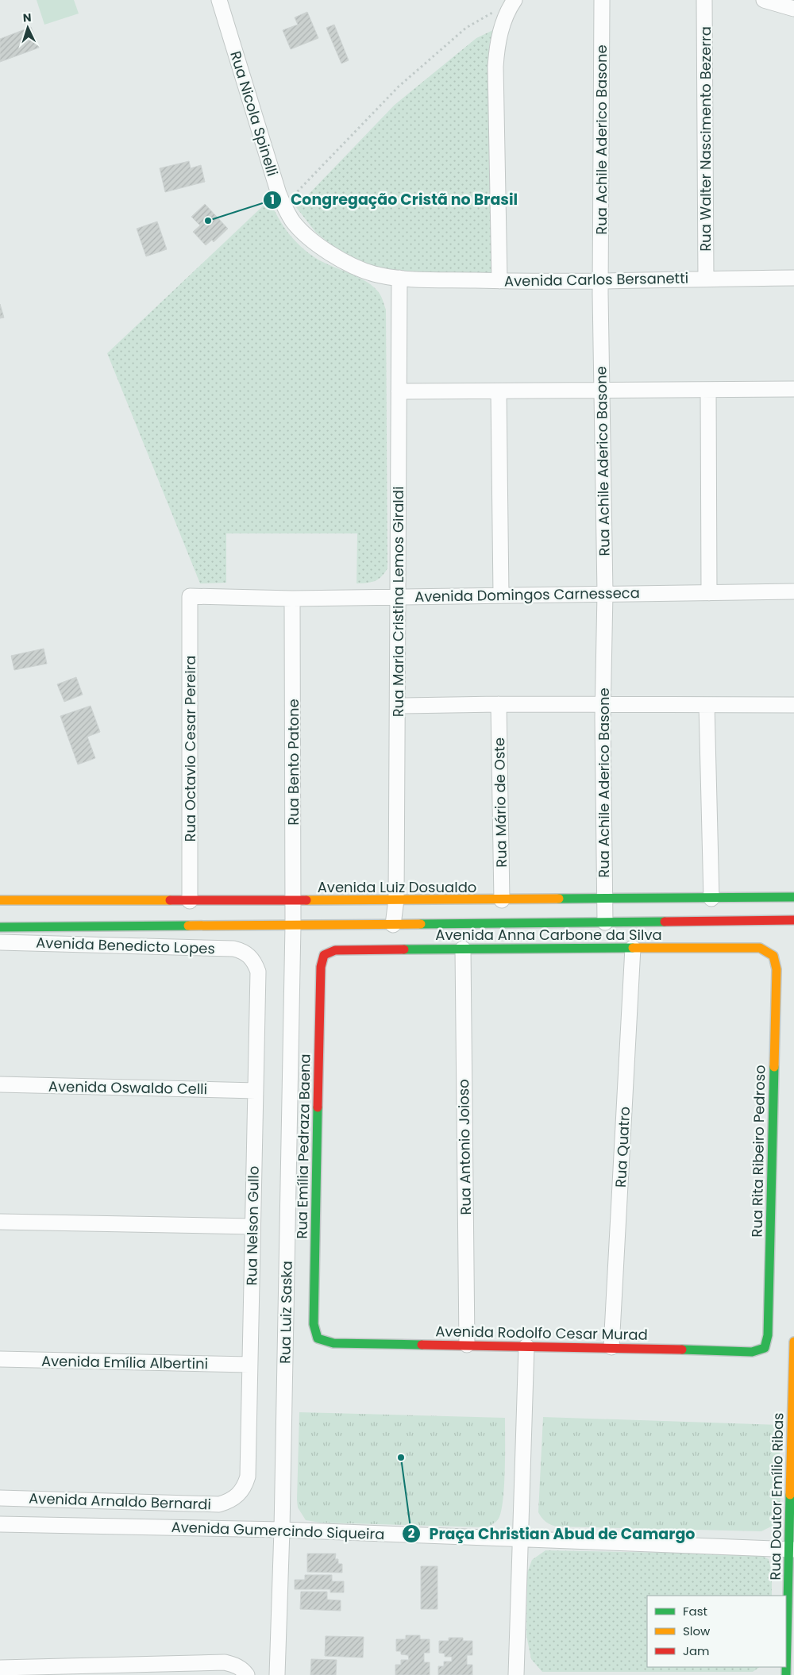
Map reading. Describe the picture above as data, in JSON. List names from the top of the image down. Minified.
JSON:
{"streets":{"street":["Rua Nicola Spinelli","Rua Walter Nascimento Bezerra","Rua Achile Aderico Basone","Avenida Carlos Bersanetti","Avenida Domingos Carnesseca","Rua Maria Cristina Lemos Giraldi","Rua Octavio Cesar Pereira","Rua Bento Patone","Rua Mário de Oste","Avenida Luiz Dosualdo","Avenida Anna Carbone da Silva","Avenida Benedicto Lopes","Avenida Oswaldo Celli","Rua Emília Pedraza Baena","Rua Antonio Joioso","Rua Quatro","Rua Rita Ribeiro Pedroso","Rua Nelson Gullo","Rua Luiz Saska","Avenida Rodolfo Cesar Murad","Avenida Emília Albertini","Rua Doutor Emílio Ribas","Avenida Arnaldo Bernardi","Avenida Gumercindo Siqueira"]},"crossings":[["Rua Nicola Spinelli","Avenida Carlos Bersanetti"],["Rua Nicola Spinelli","Rua Maria Cristina Lemos Giraldi"],["Rua Walter Nascimento Bezerra","Avenida Carlos Bersanetti"],["Rua Achile Aderico Basone","Avenida Carlos Bersanetti"],["Rua Achile Aderico Basone","Avenida Domingos Carnesseca"],["Rua Achile Aderico Basone","Avenida Luiz Dosualdo"],["Avenida Carlos Bersanetti","Rua Maria Cristina Lemos Giraldi"],["Avenida Domingos Carnesseca","Rua Maria Cristina Lemos Giraldi"],["Avenida Domingos Carnesseca","Rua Octavio Cesar Pereira"],["Avenida Domingos Carnesseca","Rua Bento Patone"],["Rua Maria Cristina Lemos Giraldi","Avenida Luiz Dosualdo"],["Rua Octavio Cesar Pereira","Avenida Luiz Dosualdo"],["Rua Bento Patone","Avenida Luiz Dosualdo"],["Rua Bento Patone","Rua Luiz Saska"],["Rua Mário de Oste","Avenida Luiz Dosualdo"],["Avenida Anna Carbone da Silva","Rua Emília Pedraza Baena"],["Avenida Anna Carbone da Silva","Rua Antonio Joioso"],["Avenida Anna Carbone da Silva","Rua Quatro"],["Avenida Anna Carbone da Silva","Rua Rita Ribeiro Pedroso"],["Avenida Benedicto Lopes","Rua Nelson Gullo"],["Avenida Oswaldo Celli","Rua Nelson Gullo"],["Rua Emília Pedraza Baena","Avenida Rodolfo Cesar Murad"],["Rua Antonio Joioso","Avenida Rodolfo Cesar Murad"],["Rua Quatro","Avenida Rodolfo Cesar Murad"],["Rua Rita Ribeiro Pedroso","Avenida Rodolfo Cesar Murad"],["Rua Nelson Gullo","Avenida Emília Albertini"],["Rua Nelson Gullo","Avenida Arnaldo Bernardi"],["Rua Luiz Saska","Avenida Gumercindo Siqueira"],["Rua Doutor Emílio Ribas","Avenida Gumercindo Siqueira"]],"places":["Congregação Cristã no Brasil","Praça Christian Abud de Camargo"],"legend":["Fast","Slow","Jam"],"north":"top"}
